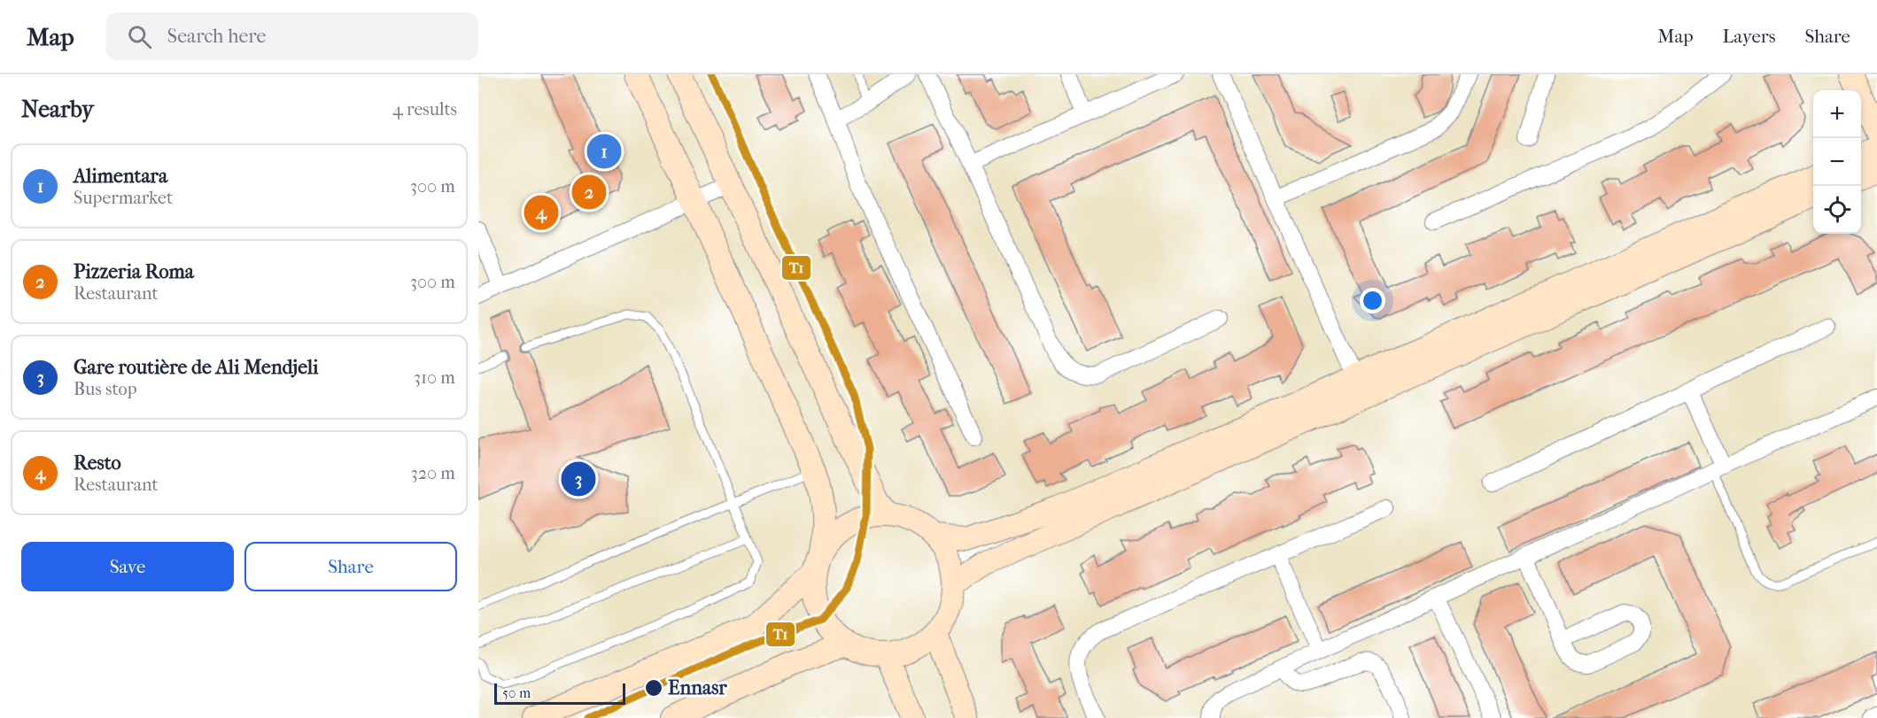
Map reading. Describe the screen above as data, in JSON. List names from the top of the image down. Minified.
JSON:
{"places":["Ennasr"],"lines":["transit line T1"],"scale_bar":"50 m","page":{"header":"Map","search":"Search here","nav":["Map","Layers","Share"],"heading":["Nearby","4 results"],"map_buttons":["+","−"],"pins":["1","2","4","3"],"list":[{"mark":"1","name":"Alimentara","note":"Supermarket","value":"300 m"},{"mark":"2","name":"Pizzeria Roma","note":"Restaurant","value":"300 m"},{"mark":"3","name":"Gare routière de Ali Mendjeli","note":"Bus stop","value":"310 m"},{"mark":"4","name":"Resto","note":"Restaurant","value":"320 m"}],"buttons":["Save","Share"],"scale":"50 m"}}
